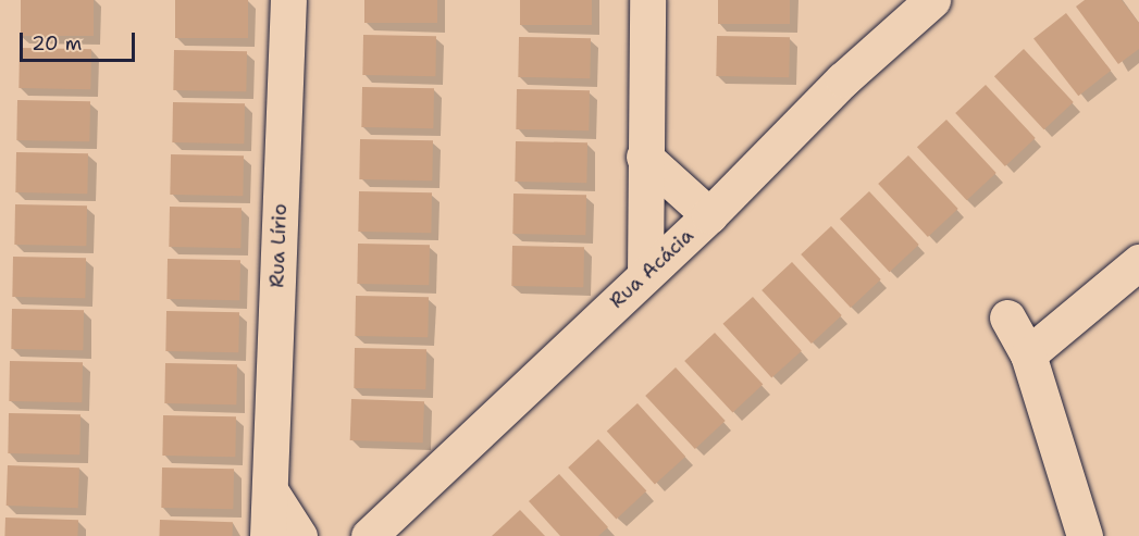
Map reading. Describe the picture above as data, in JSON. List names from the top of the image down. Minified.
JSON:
{"streets":{"street":["Rua Lírio","Rua Acácia"]},"scale_bar":"20 m"}
